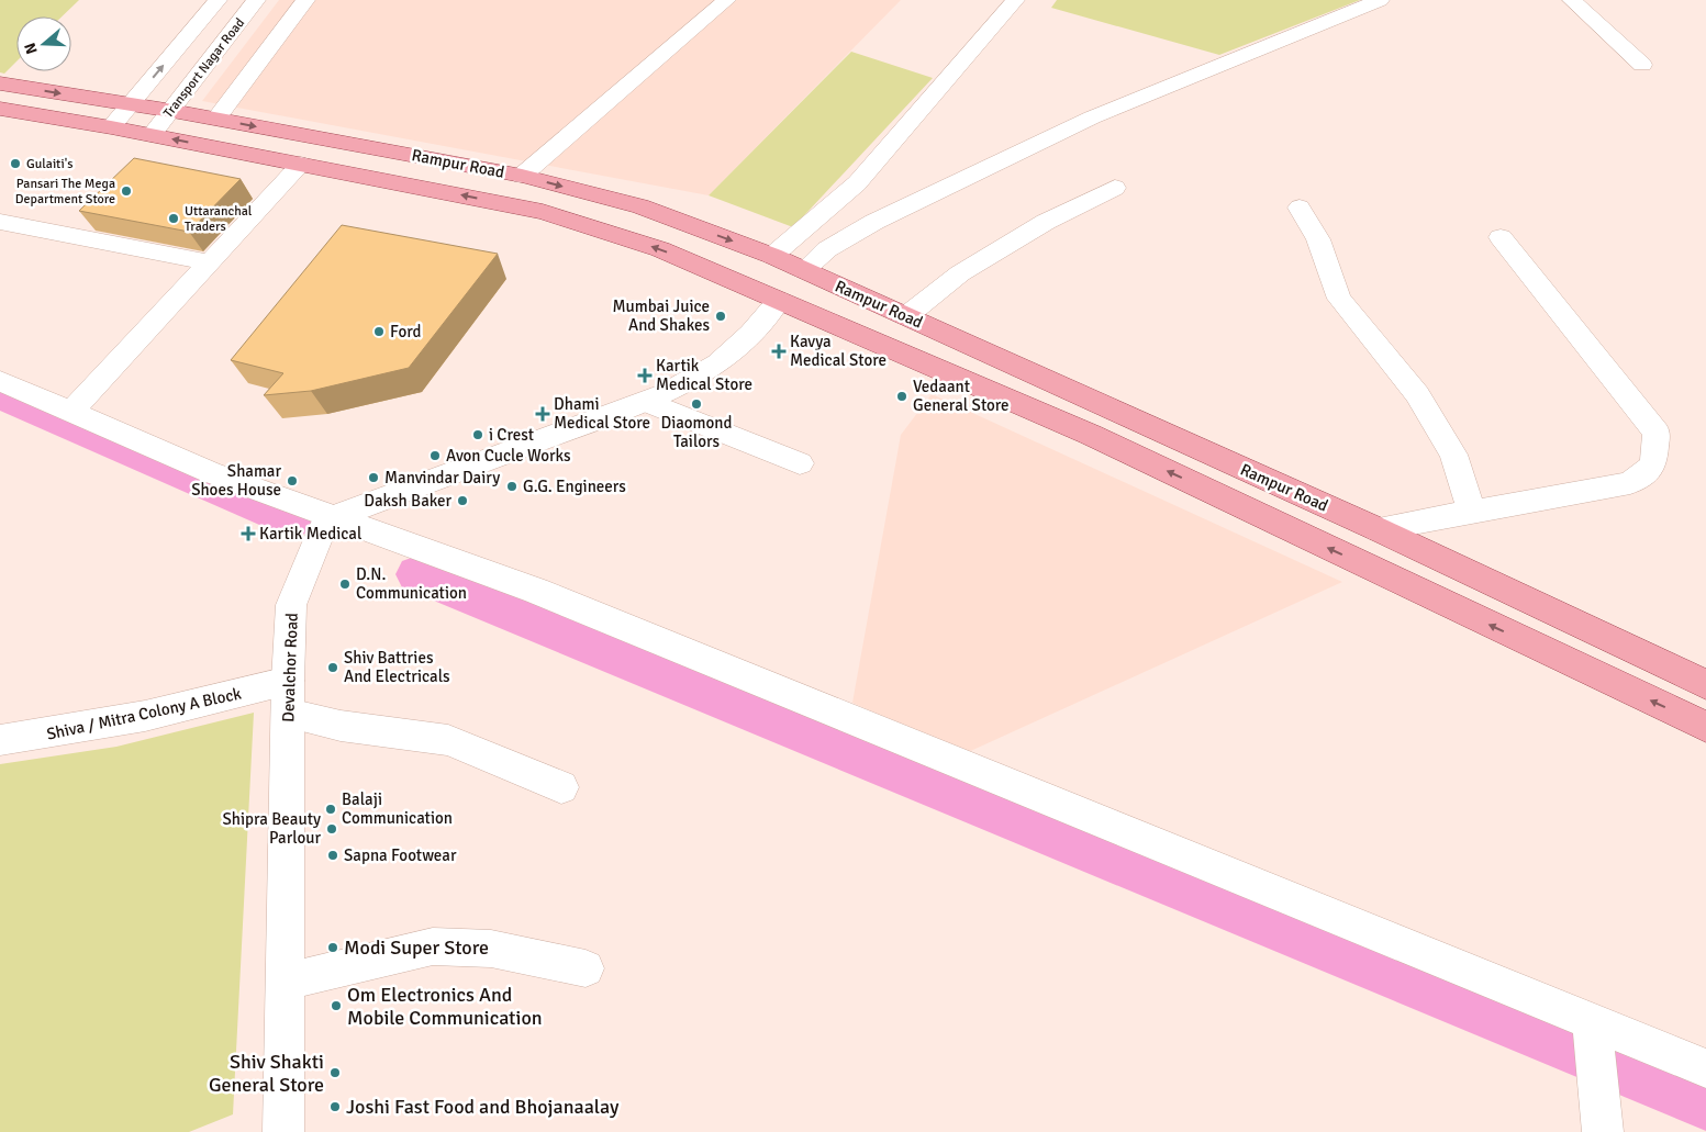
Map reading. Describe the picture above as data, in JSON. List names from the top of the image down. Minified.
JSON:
{"streets":{"main road":["Rampur Road"],"street":["Transport Nagar Road","Devalchor Road","Shiva / Mitra Colony A Block"]},"crossings":[["Transport Nagar Road","Rampur Road"],["Devalchor Road","Shiva / Mitra Colony A Block"]],"places":{"other":["Gulaiti's","Pansari The Mega Department Store","Uttaranchal Traders","Mumbai Juice And Shakes","Ford","Vedaant General Store","Diaomond Tailors","i Crest","Avon Cucle Works","Manvindar Dairy","Shamar Shoes House","G.G. Engineers","Daksh Baker","D.N. Communication","Shiv Battries And Electricals","Balaji Communication","Shipra Beauty Parlour","Sapna Footwear","Modi Super Store","Om Electronics And Mobile Communication","Shiv Shakti General Store","Joshi Fast Food and Bhojanaalay"],"health":["Kavya Medical Store","Kartik Medical Store","Dhami Medical Store","Kartik Medical"]},"north":"left"}
